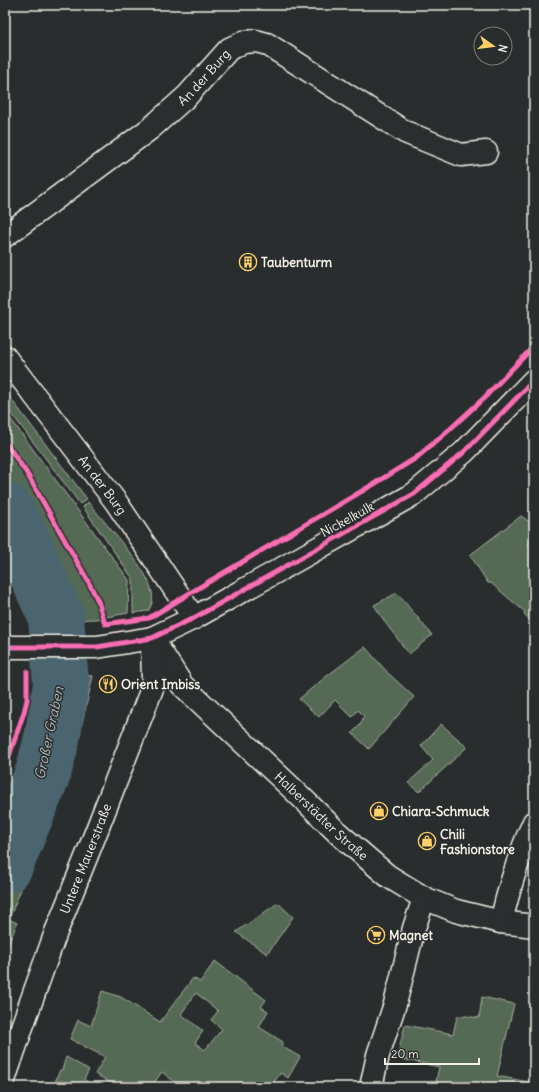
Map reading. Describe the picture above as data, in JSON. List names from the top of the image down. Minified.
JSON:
{"streets":{"street":["An der Burg","Nickelkulk","Halberstädter Straße","Untere Mauerstraße"]},"crossings":[["An der Burg","Nickelkulk"],["Nickelkulk","Halberstädter Straße"],["Nickelkulk","Untere Mauerstraße"],["Halberstädter Straße","Untere Mauerstraße"]],"water":["Großer Graben"],"places":{"building":["Taubenturm"],"restaurant":["Orient Imbiss"],"shop":["Chiara-Schmuck","Chili Fashionstore"],"supermarket":["Magnet"]},"scale_bar":"20 m","north":"right"}
